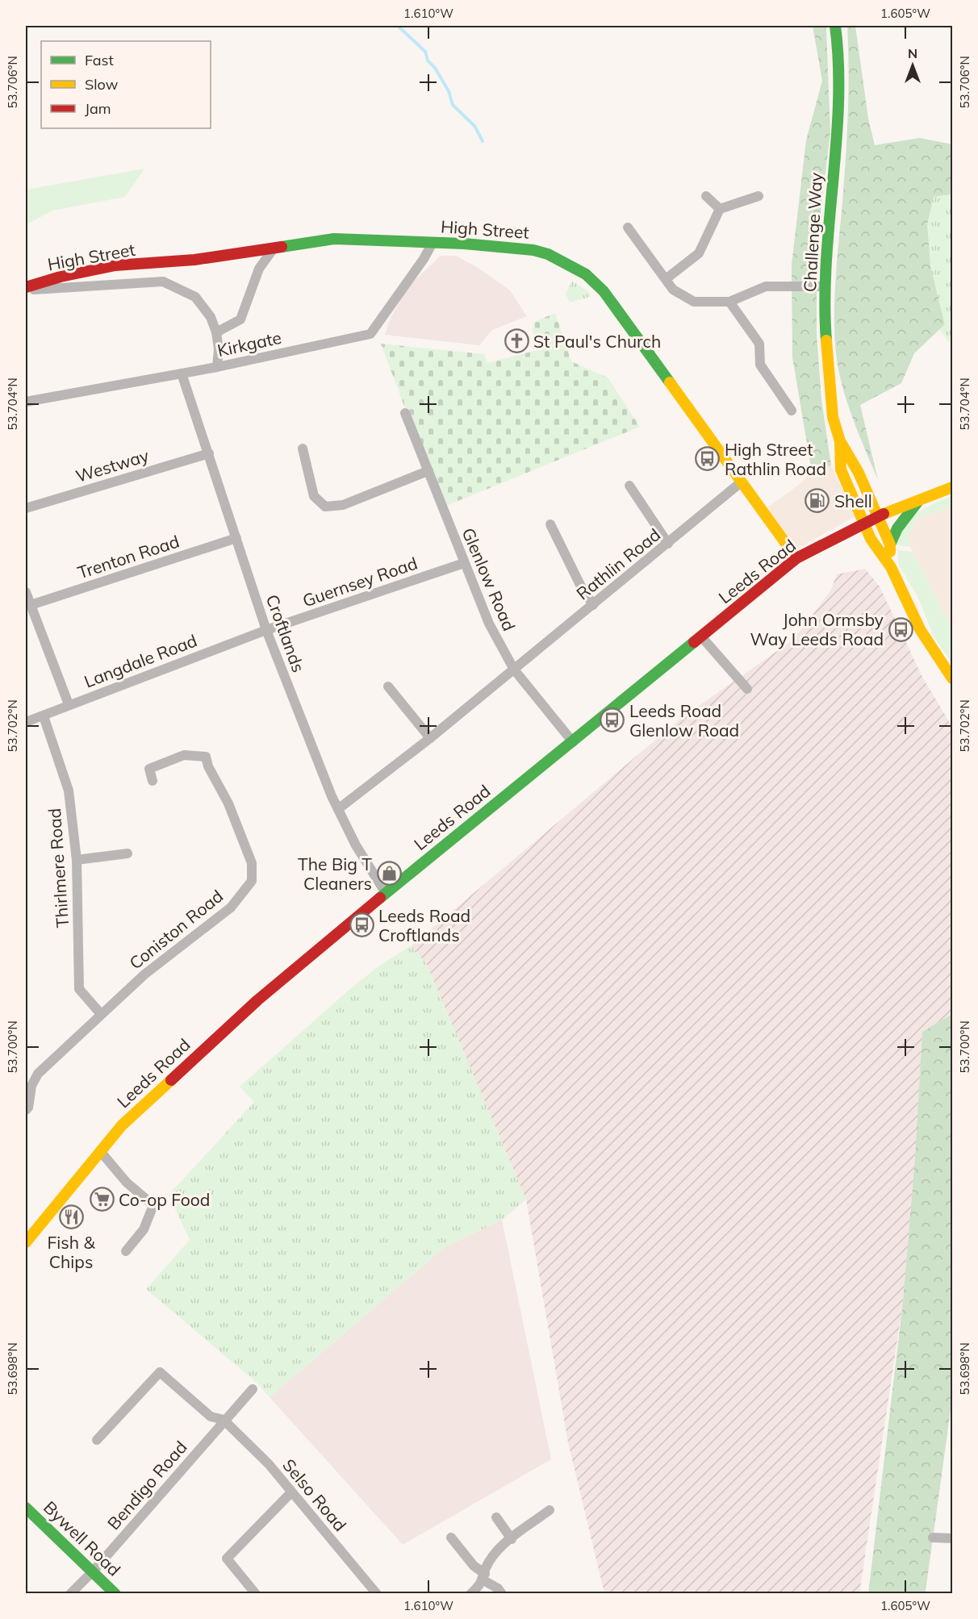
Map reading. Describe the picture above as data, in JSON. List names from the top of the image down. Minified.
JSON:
{"streets":{"main road":["High Street","Challenge Way","Leeds Road","Bywell Road"],"street":["Kirkgate","Westway","Trenton Road","Rathlin Road","Glenlow Road","Guernsey Road","Croftlands","Langdale Road","Thirlmere Road","Coniston Road","Bendigo Road","Selso Road"]},"crossings":[["High Street","Kirkgate"],["High Street","Rathlin Road"],["High Street","Leeds Road"],["Challenge Way","Leeds Road"],["Kirkgate","Croftlands"],["Westway","Croftlands"],["Trenton Road","Croftlands"],["Rathlin Road","Glenlow Road"],["Rathlin Road","Croftlands"],["Leeds Road","Glenlow Road"],["Leeds Road","Croftlands"],["Glenlow Road","Guernsey Road"],["Guernsey Road","Croftlands"],["Guernsey Road","Langdale Road"],["Croftlands","Langdale Road"],["Langdale Road","Thirlmere Road"],["Thirlmere Road","Coniston Road"],["Bendigo Road","Selso Road"],["Bendigo Road","Bywell Road"]],"places":{"church":["St Paul's Church"],"bus stop":["High Street Rathlin Road","John Ormsby Way Leeds Road","Leeds Road Glenlow Road","Leeds Road Croftlands"],"fuel station":["Shell"],"shop":["The Big T Cleaners"],"supermarket":["Co-op Food"],"restaurant":["Fish & Chips"]},"legend":["Fast","Slow","Jam"],"north":"top","coordinates":["1.610°W","1.605°W","53.706°N","53.704°N","53.702°N","53.700°N","53.698°N"]}
